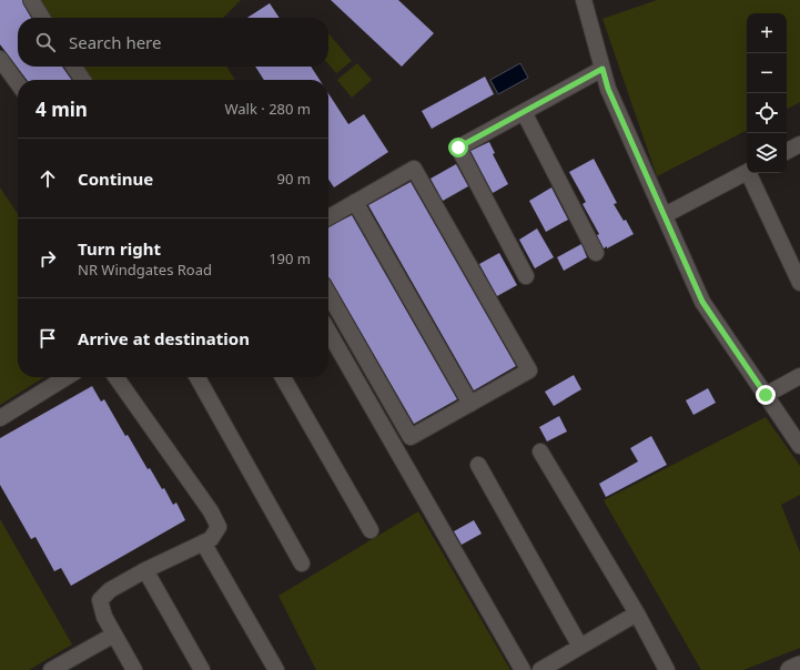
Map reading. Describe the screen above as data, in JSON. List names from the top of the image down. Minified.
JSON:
{"page":{"map_buttons":["+","−"],"search":"Search here","heading":["4 min","Walk · 280 m"],"list":[["Continue","90 m"],["Turn right","NR Windgates Road","190 m"],"Arrive at destination"]}}
